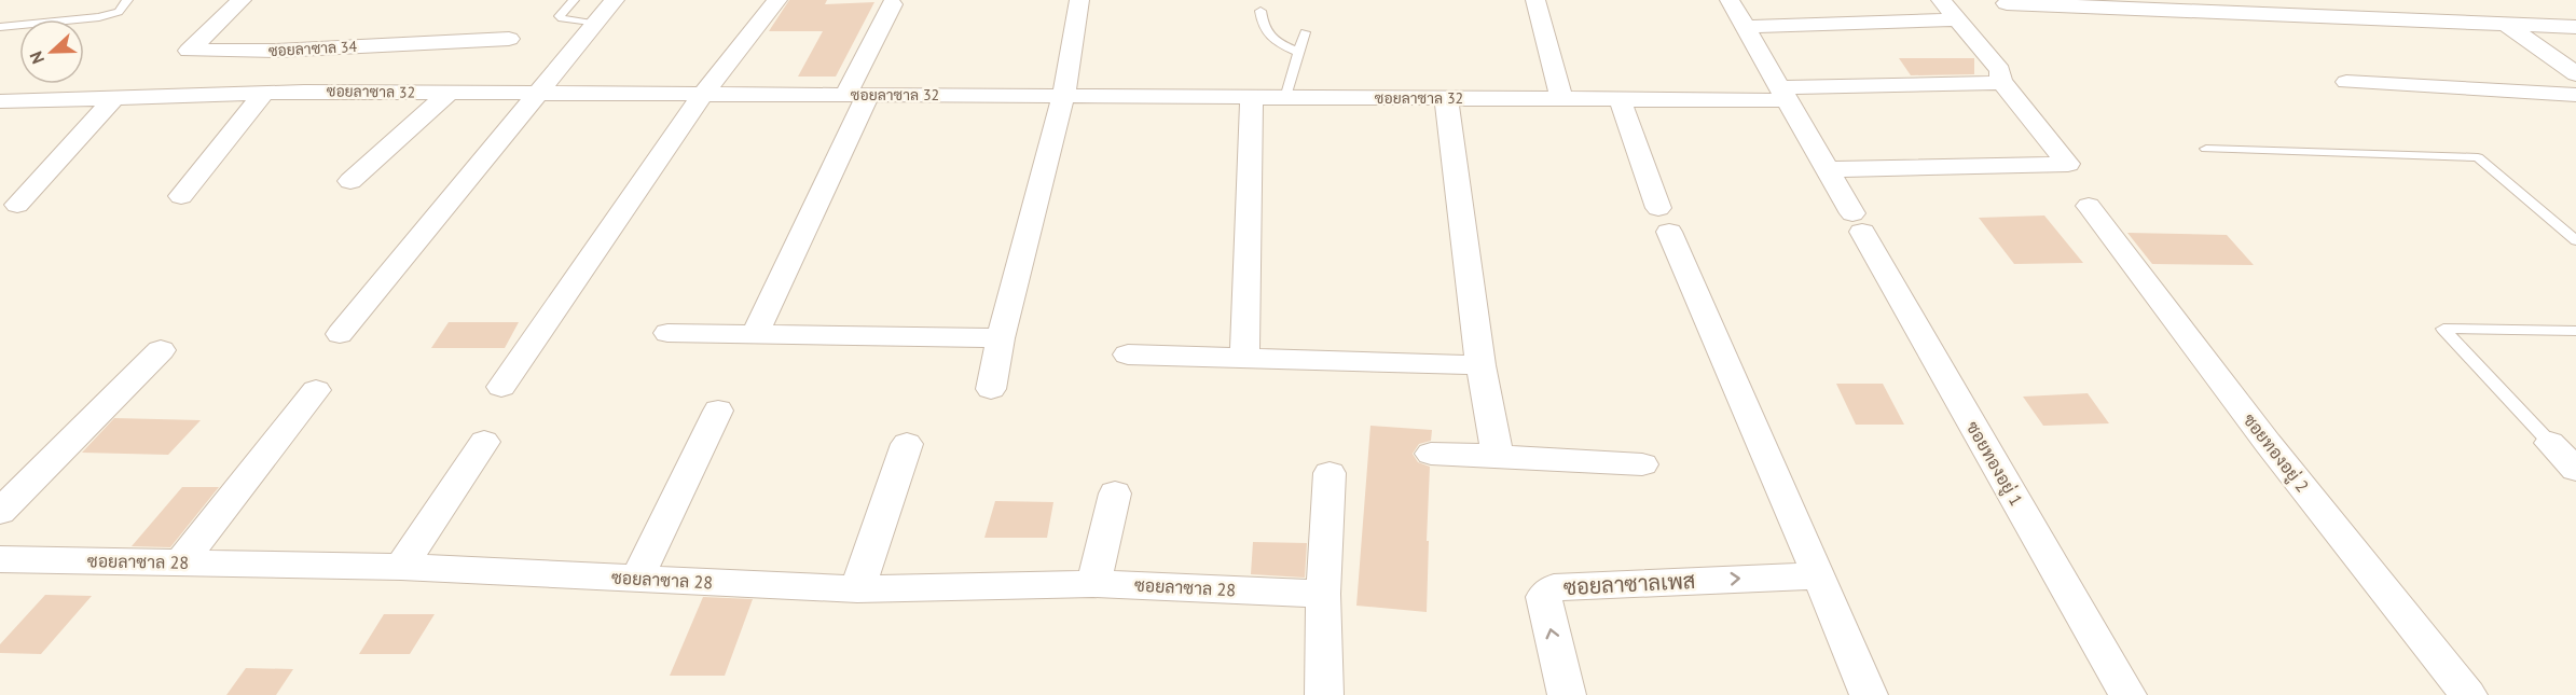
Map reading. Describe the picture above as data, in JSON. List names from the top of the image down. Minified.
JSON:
{"streets":{"street":["ซอยลาซาล 34","ซอยลาซาล 32","ซอยทองอยู่ 2","ซอยทองอยู่ 1","ซอยลาซาล 28","ซอยลาซาลเพส"]},"crossings":[["ซอยลาซาล 32","ซอยทองอยู่ 1"]],"north":"left"}
